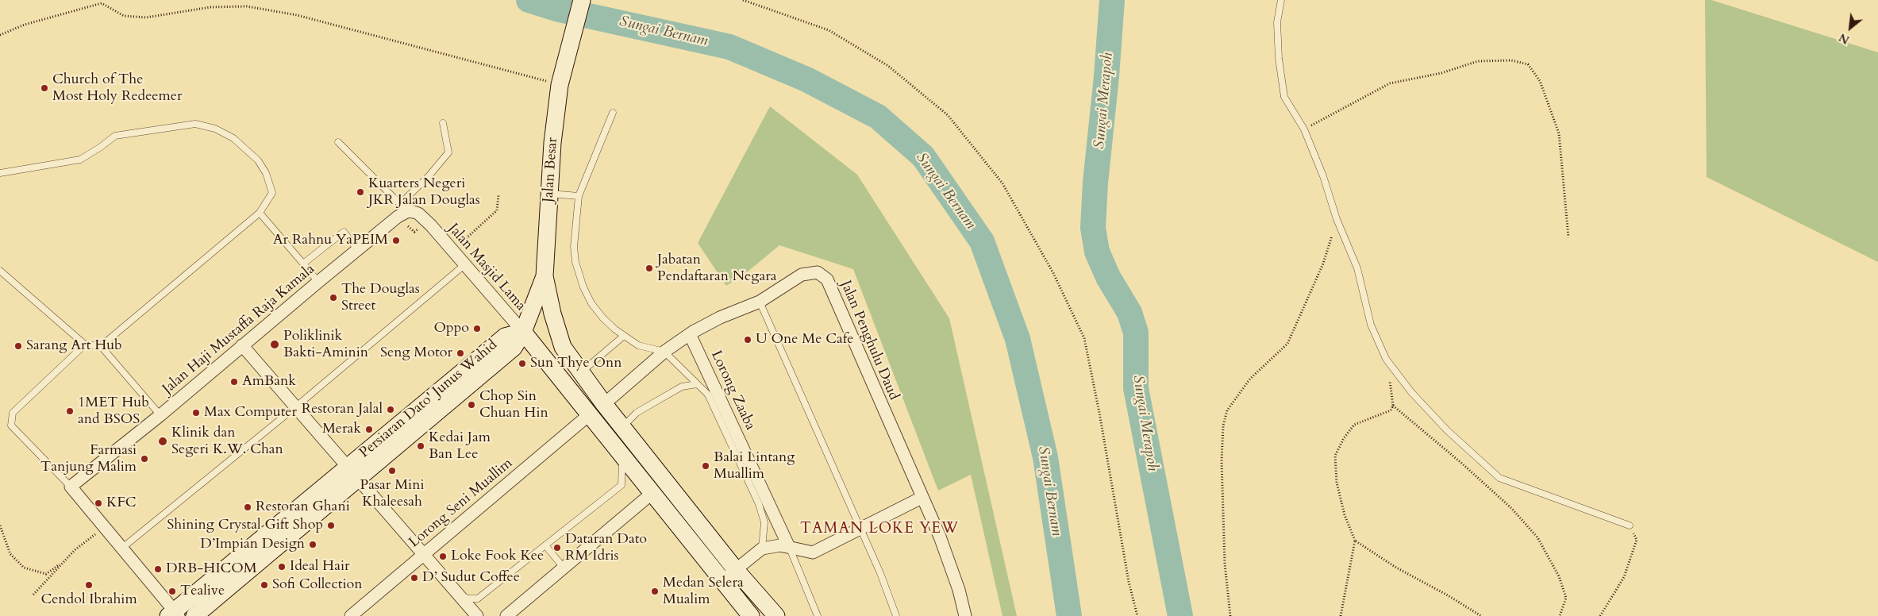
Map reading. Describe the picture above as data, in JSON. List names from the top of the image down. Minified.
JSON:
{"streets":{"main road":["Jalan Besar","Persiaran Dato' Junus Wahid"],"street":["Jalan Masjid Lama","Jalan Haji Mustaffa Raja Kamala","Jalan Penghulu Daud","Lorong Zaaba","Lorong Seni Muallim"]},"crossings":[["Jalan Besar","Persiaran Dato' Junus Wahid"],["Jalan Masjid Lama","Jalan Haji Mustaffa Raja Kamala"],["Jalan Masjid Lama","Persiaran Dato' Junus Wahid"],["Jalan Penghulu Daud","Lorong Zaaba"]],"districts":["TAMAN LOKE YEW"],"water":["Sungai Bernam","Sungai Merapoh"],"places":["Church of The Most Holy Redeemer","Kuarters Negeri JKR Jalan Douglas","Ar Rahnu YaPEIM","Jabatan Pendaftaran Negara","The Douglas Street","Oppo","U One Me Cafe","Poliklinik Bakti-Aminin","Sarang Art Hub","Seng Motor","Sun Thye Onn","AmBank","Chop Sin Chuan Hin","Restoran Jalal","1MET Hub and BSOS","Max Computer","Merak","Klinik dan Segeri K.W. Chan","Kedai Jam Ban Lee","Farmasi Tanjung Malim","Balai Lintang Muallim","Pasar Mini Khaleesah","KFC","Restoran Ghani","Shining Crystal Gift Shop","D’Impian Design","Dataran Dato RM Idris","Loke Fook Kee","Ideal Hair","DRB-HICOM","D’ Sudut Coffee","Cendol Ibrahim","Sofi Collection","Tealive","Medan Selera Mualim"],"north":"bottom left"}
